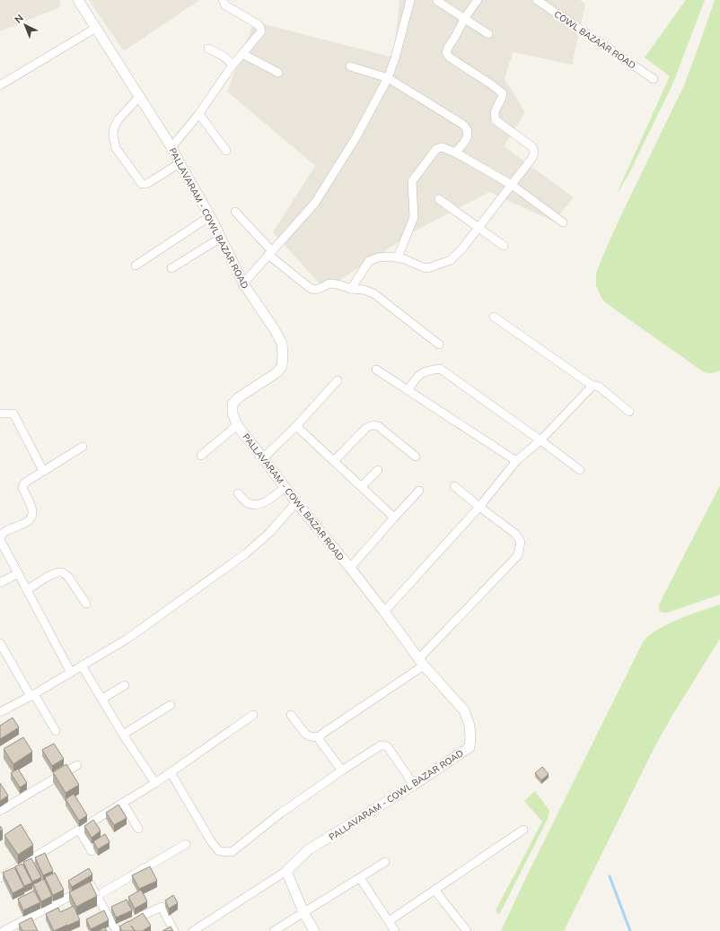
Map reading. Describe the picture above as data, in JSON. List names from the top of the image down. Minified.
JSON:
{"streets":{"street":["COWL BAZAAR ROAD","PALLAVARAM - COWL BAZAR ROAD"]},"north":"top left"}
